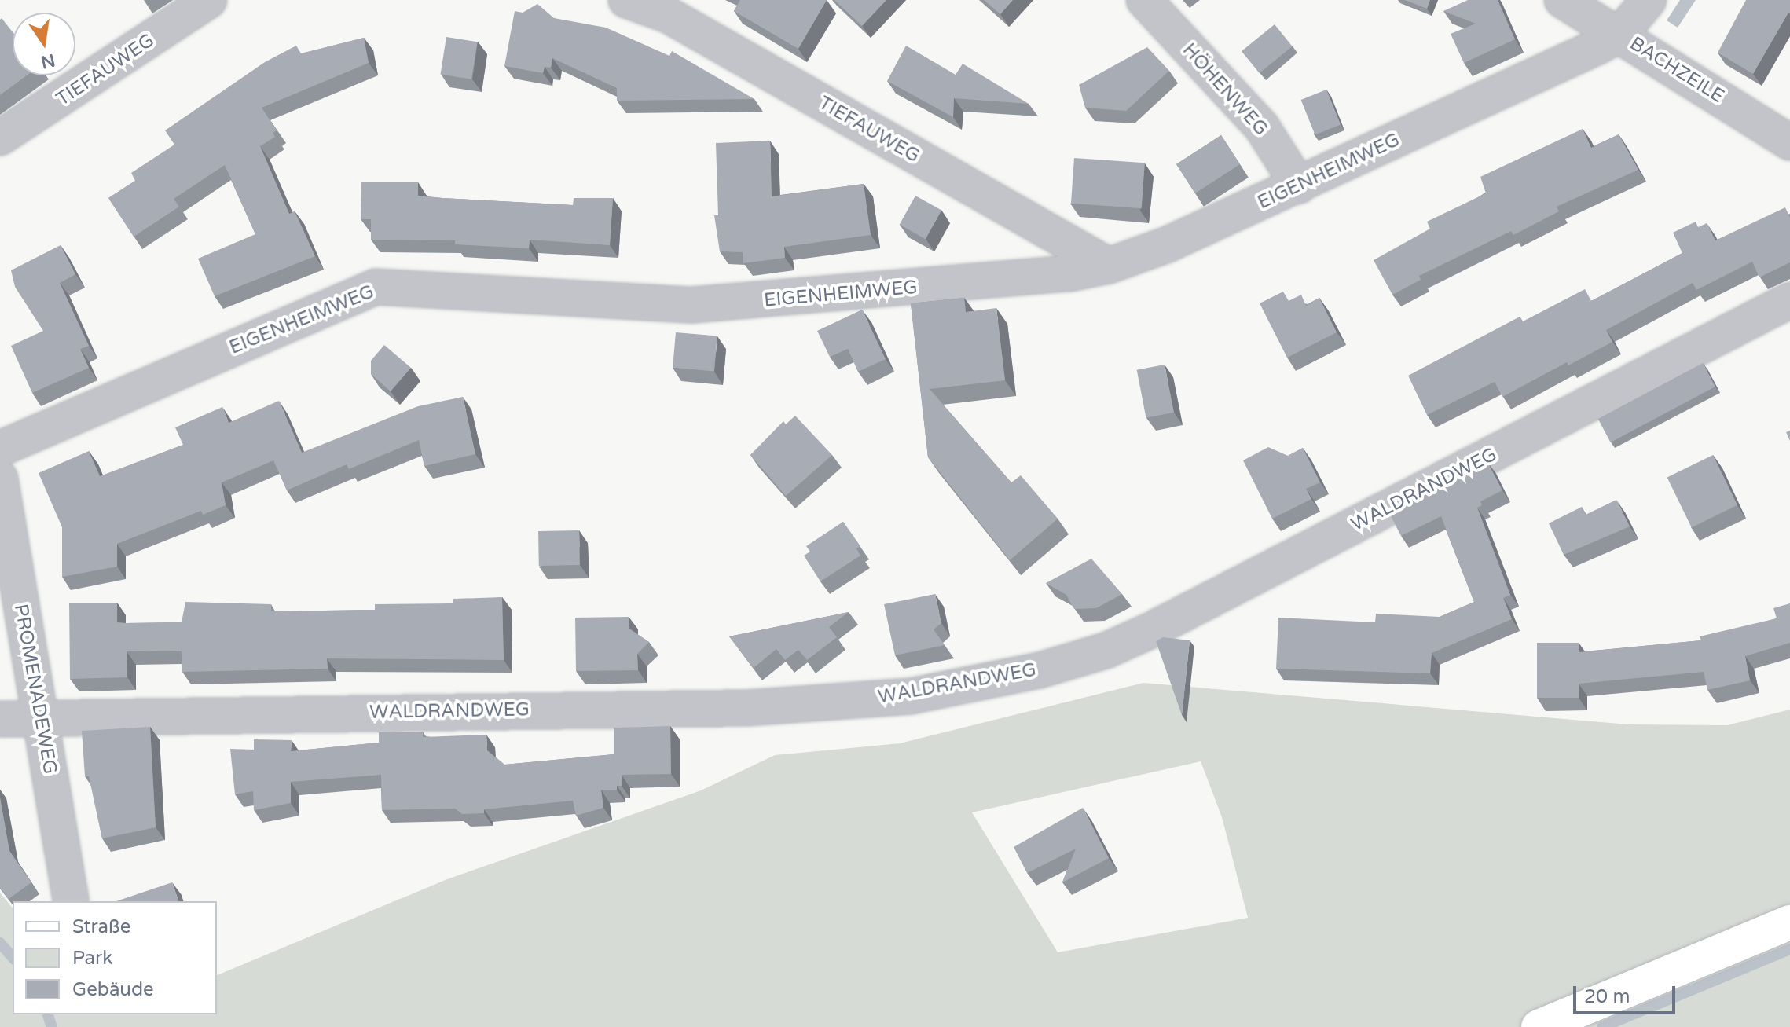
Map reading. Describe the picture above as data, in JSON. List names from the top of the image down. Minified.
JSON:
{"streets":{"street":["TIEFAUWEG","BACHZEILE","HÖHENWEG","EIGENHEIMWEG","WALDRANDWEG","PROMENADEWEG"]},"crossings":[["TIEFAUWEG","EIGENHEIMWEG"],["BACHZEILE","EIGENHEIMWEG"],["HÖHENWEG","EIGENHEIMWEG"],["WALDRANDWEG","PROMENADEWEG"]],"legend":["Straße","Park","Gebäude"],"scale_bar":"20 m","north":"bottom"}
